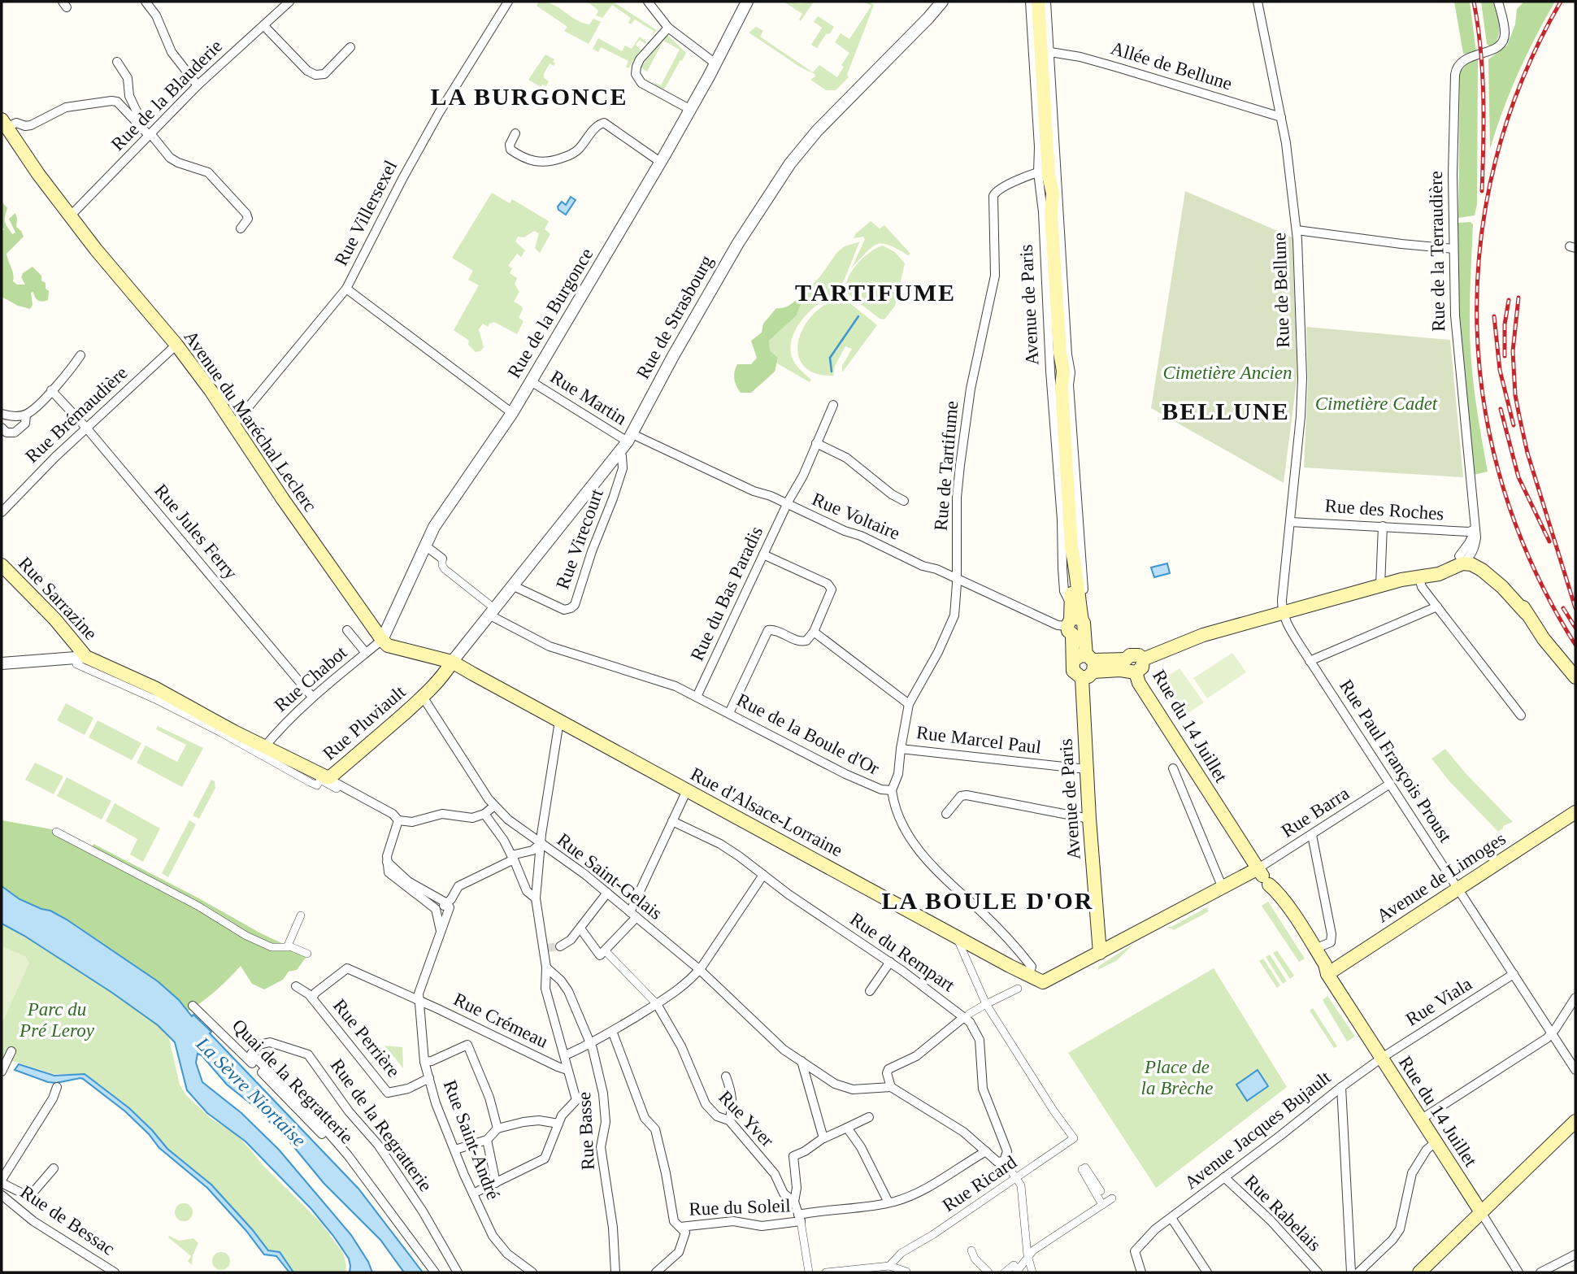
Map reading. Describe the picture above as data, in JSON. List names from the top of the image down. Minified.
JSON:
{"streets":{"main road":["Avenue de Paris","Avenue du Maréchal Leclerc","Rue Sarrazine","Rue Pluviault","Rue du 14 Juillet","Rue d'Alsace-Lorraine","Avenue de Limoges"],"street":["Allée de Bellune","Rue de la Blauderie","Rue Villersexel","Rue de la Terraudière","Rue de Bellune","Rue de la Burgonce","Rue de Strasbourg","Rue Martin","Rue Brémaudière","Rue de Tartifume","Rue des Roches","Rue Voltaire","Rue Jules Ferry","Rue Virecourt","Rue du Bas Paradis","Rue Chabot","Rue de la Boule d'Or","Rue Marcel Paul","Rue Paul François Proust","Rue Barra","Rue Saint-Gelais","Rue du Rempart","Rue Viala","Rue Crémeau","Rue Perrière","Quai de la Regratterie","Rue Yver","Rue de la Regratterie","Avenue Jacques Bujault","Rue Basse","Rue Saint-André","Rue Ricard","Rue du Soleil","Rue Rabelais","Rue de Bessac"]},"crossings":[["Allée de Bellune","Rue de Bellune"],["Allée de Bellune","Avenue de Paris"],["Rue de la Blauderie","Avenue du Maréchal Leclerc"],["Rue Villersexel","Avenue du Maréchal Leclerc"],["Rue de la Terraudière","Rue des Roches"],["Rue de Bellune","Rue des Roches"],["Rue de Bellune","Rue Paul François Proust"],["Avenue de Paris","Rue de Tartifume"],["Avenue de Paris","Rue Voltaire"],["Avenue de Paris","Rue Marcel Paul"],["Avenue de Paris","Rue d'Alsace-Lorraine"],["Rue de la Burgonce","Rue Martin"],["Rue de la Burgonce","Avenue du Maréchal Leclerc"],["Rue de la Burgonce","Rue Chabot"],["Rue de la Burgonce","Rue d'Alsace-Lorraine"],["Rue de Strasbourg","Rue Martin"],["Rue de Strasbourg","Rue Voltaire"],["Rue de Strasbourg","Rue Virecourt"],["Rue de Strasbourg","Rue Pluviault"],["Rue de Strasbourg","Rue de la Boule d'Or"],["Rue de Strasbourg","Rue d'Alsace-Lorraine"],["Rue Martin","Rue Voltaire"],["Rue Brémaudière","Avenue du Maréchal Leclerc"],["Rue Brémaudière","Rue Jules Ferry"],["Avenue du Maréchal Leclerc","Rue Chabot"],["Avenue du Maréchal Leclerc","Rue d'Alsace-Lorraine"],["Rue de Tartifume","Rue Voltaire"],["Rue de Tartifume","Rue de la Boule d'Or"],["Rue de Tartifume","Rue Marcel Paul"],["Rue Voltaire","Rue du Bas Paradis"],["Rue Jules Ferry","Rue Chabot"],["Rue du Bas Paradis","Rue de la Boule d'Or"],["Rue Chabot","Rue d'Alsace-Lorraine"],["Rue Pluviault","Rue d'Alsace-Lorraine"],["Rue Pluviault","Rue Saint-Gelais"],["Rue du 14 Juillet","Rue Barra"],["Rue du 14 Juillet","Avenue de Limoges"],["Rue du 14 Juillet","Rue Viala"],["Rue du 14 Juillet","Avenue Jacques Bujault"],["Rue de la Boule d'Or","Rue d'Alsace-Lorraine"],["Rue Paul François Proust","Rue Barra"],["Rue Paul François Proust","Avenue de Limoges"],["Rue Paul François Proust","Rue Viala"],["Rue du Rempart","Rue Ricard"],["Rue Viala","Avenue Jacques Bujault"],["Rue Crémeau","Rue Perrière"],["Rue Crémeau","Rue Saint-André"],["Rue Perrière","Rue Saint-André"],["Quai de la Regratterie","Rue de la Regratterie"],["Rue Yver","Rue du Soleil"],["Avenue Jacques Bujault","Rue Rabelais"]],"districts":["LA BURGONCE","TARTIFUME","BELLUNE","LA BOULE D'OR"],"water":["La Sèvre Niortaise"],"parks":["Cimetière Ancien","Cimetière Cadet","Parc du Pré Leroy","Place de la Brèche"]}
